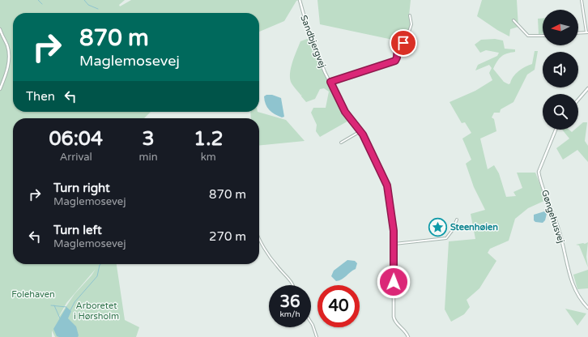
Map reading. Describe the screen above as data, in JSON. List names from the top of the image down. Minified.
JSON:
{"streets":{"street":["Sandbjergvej","Gøngehusvej"]},"parks":["Folehaven","Arboretet i Hørsholm"],"places":{"place":["Steenhøien"]},"north":"left","page":{"turn":["870 m","Maglemosevej"],"then":"Then","eta":["06:04","Arrival","3","min","1.2","km"],"list":[{"name":"Turn right","note":"Maglemosevej","value":"870 m"},{"name":"Turn left","note":"Maglemosevej","value":"270 m"}],"speed":"36 km/h","limit":"40"}}
